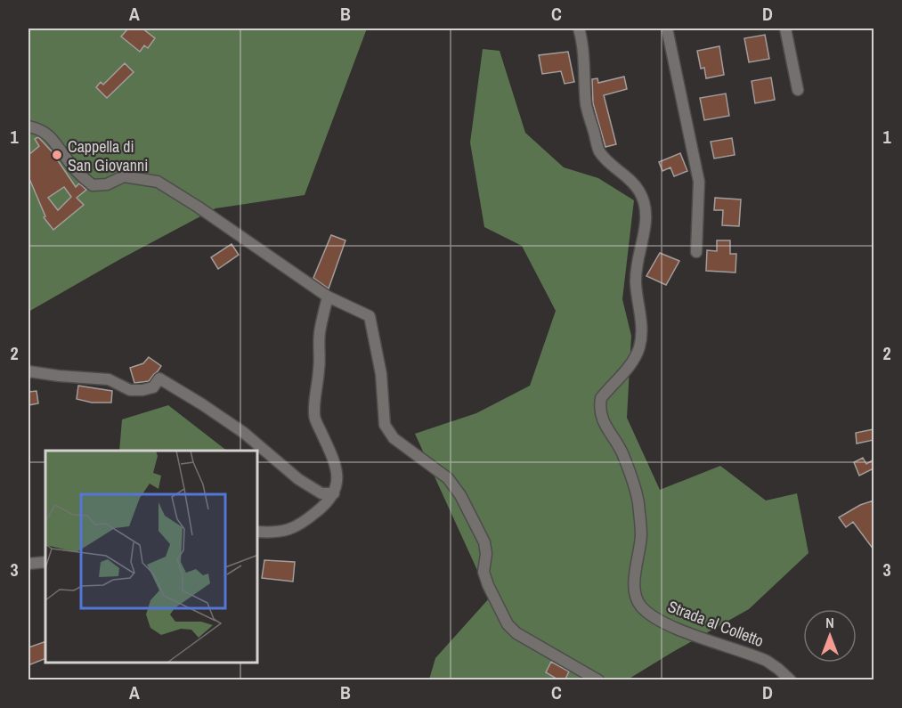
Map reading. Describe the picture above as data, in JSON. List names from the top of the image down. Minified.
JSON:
{"streets":{"street":["Strada al Colletto"]},"places":["Cappella di San Giovanni"],"north":"top","grid":{"columns":["A","B","C","D"],"rows":["1","2","3"]}}
